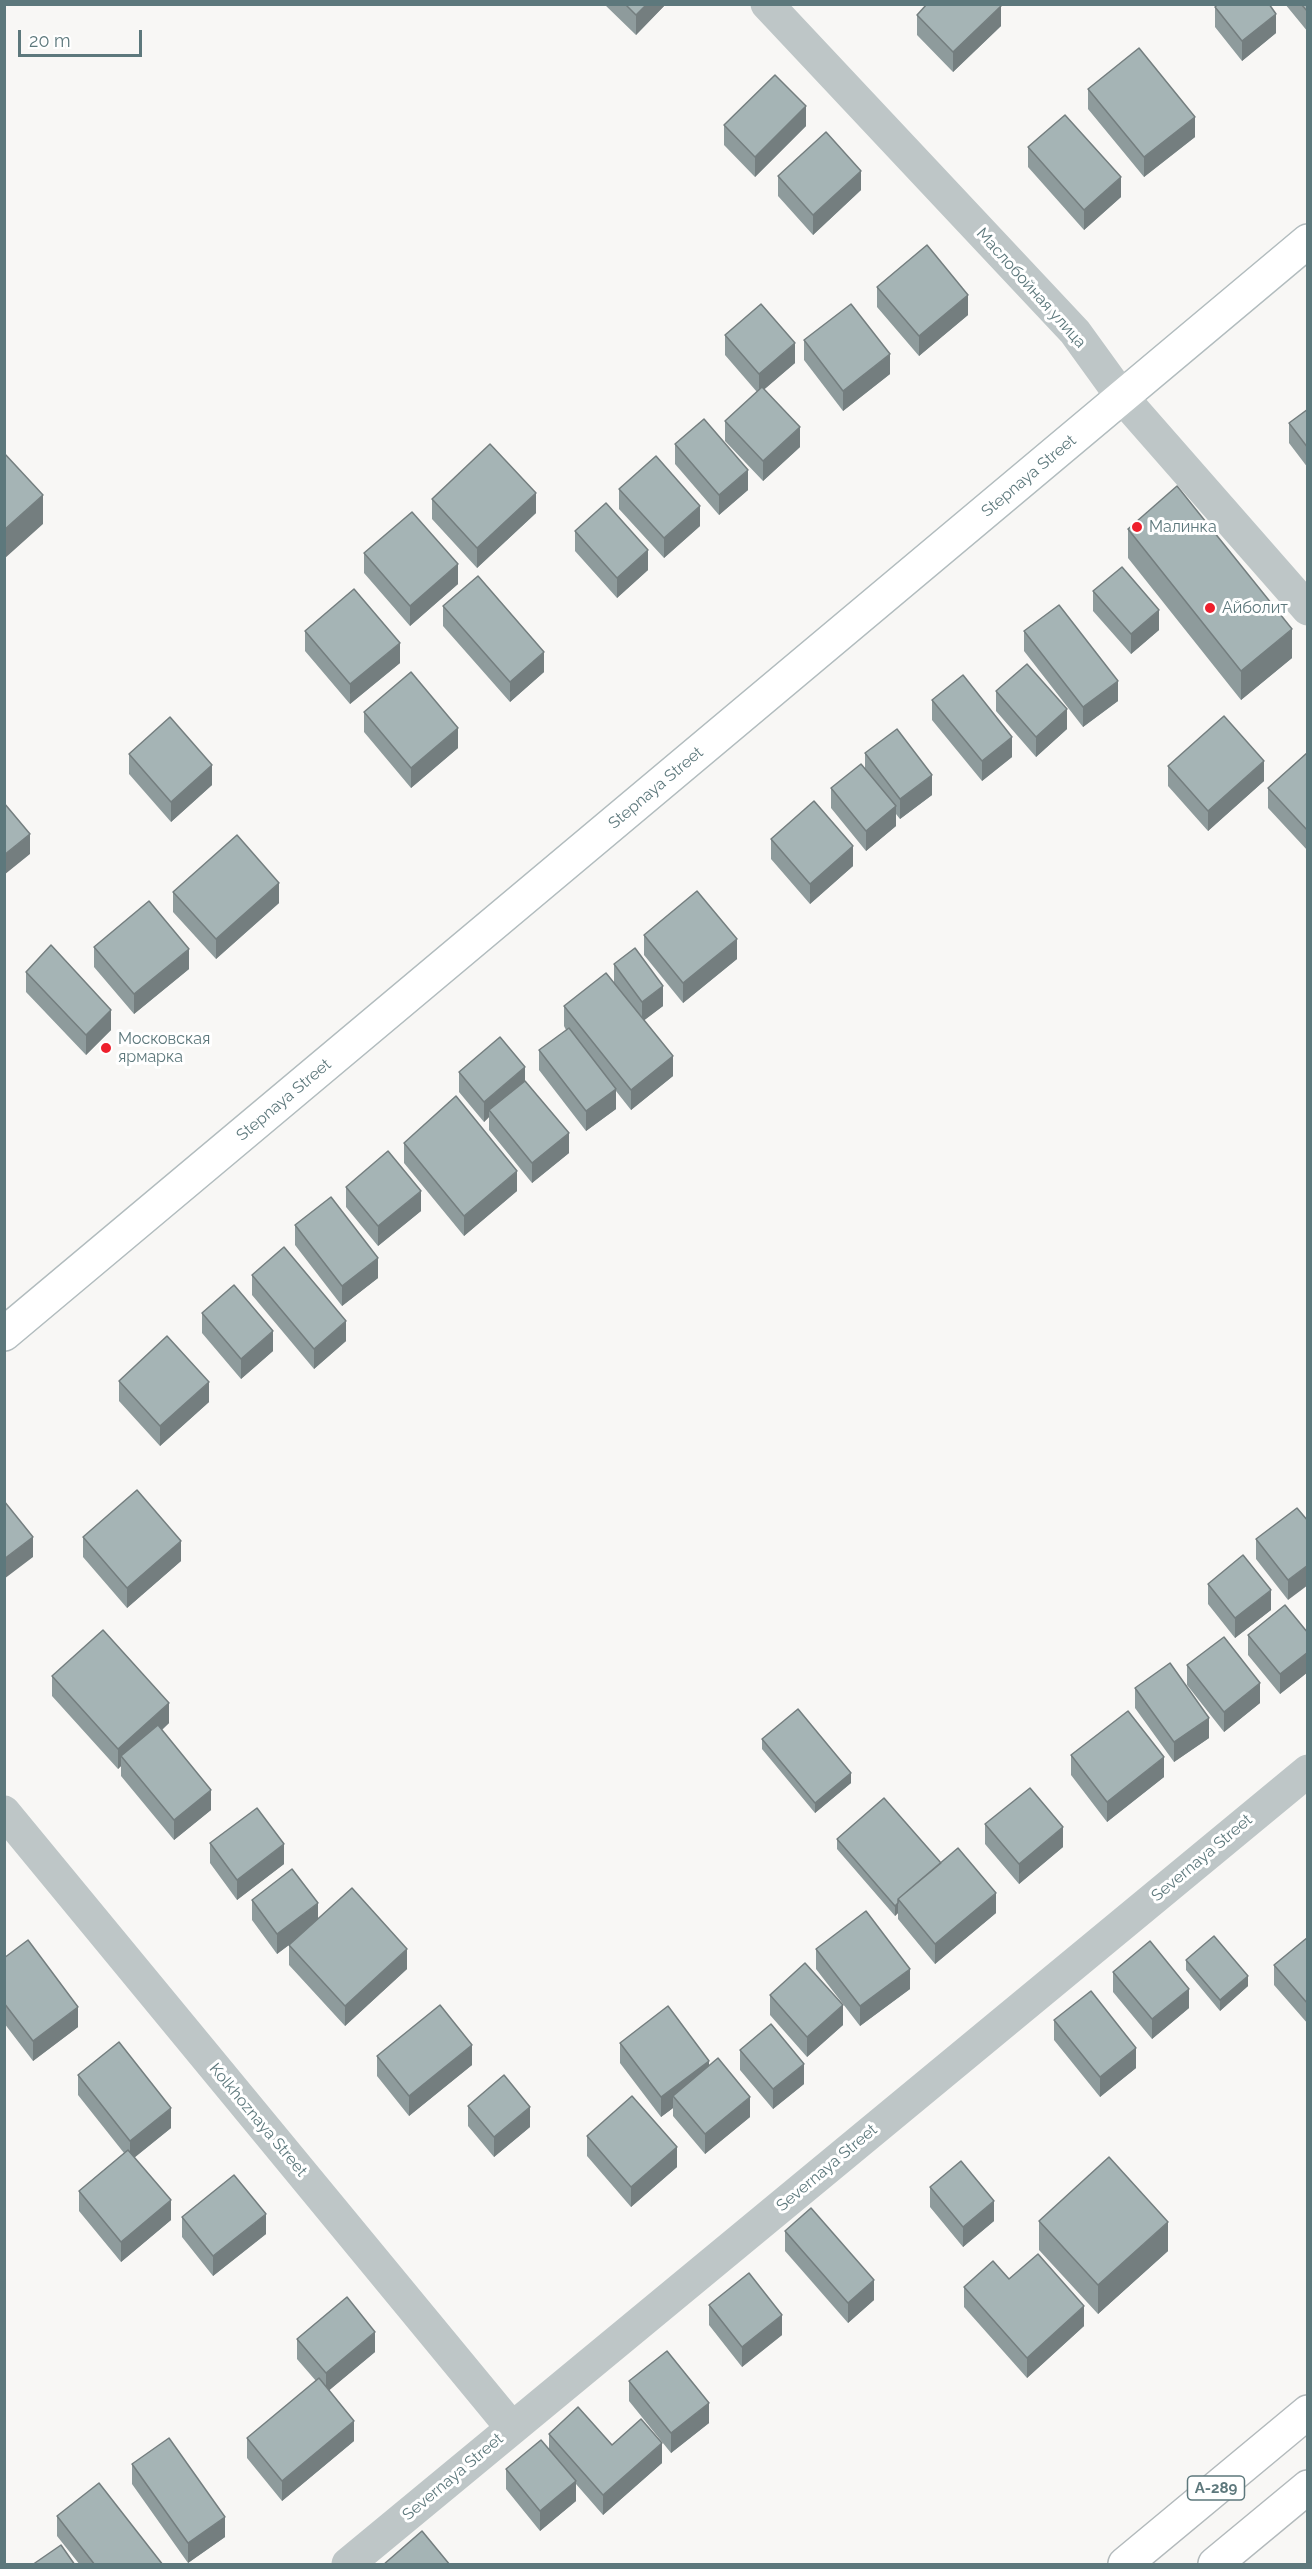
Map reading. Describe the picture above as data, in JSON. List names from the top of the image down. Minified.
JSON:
{"streets":{"main road":["Stepnaya Street","А-289"],"street":["Маслобойная улица","Severnaya Street","Kolkhoznaya Street"]},"crossings":[["Маслобойная улица","Stepnaya Street"],["Severnaya Street","Kolkhoznaya Street"]],"places":["Малинка","Айболит","Московская ярмарка"],"scale_bar":"20 m"}
